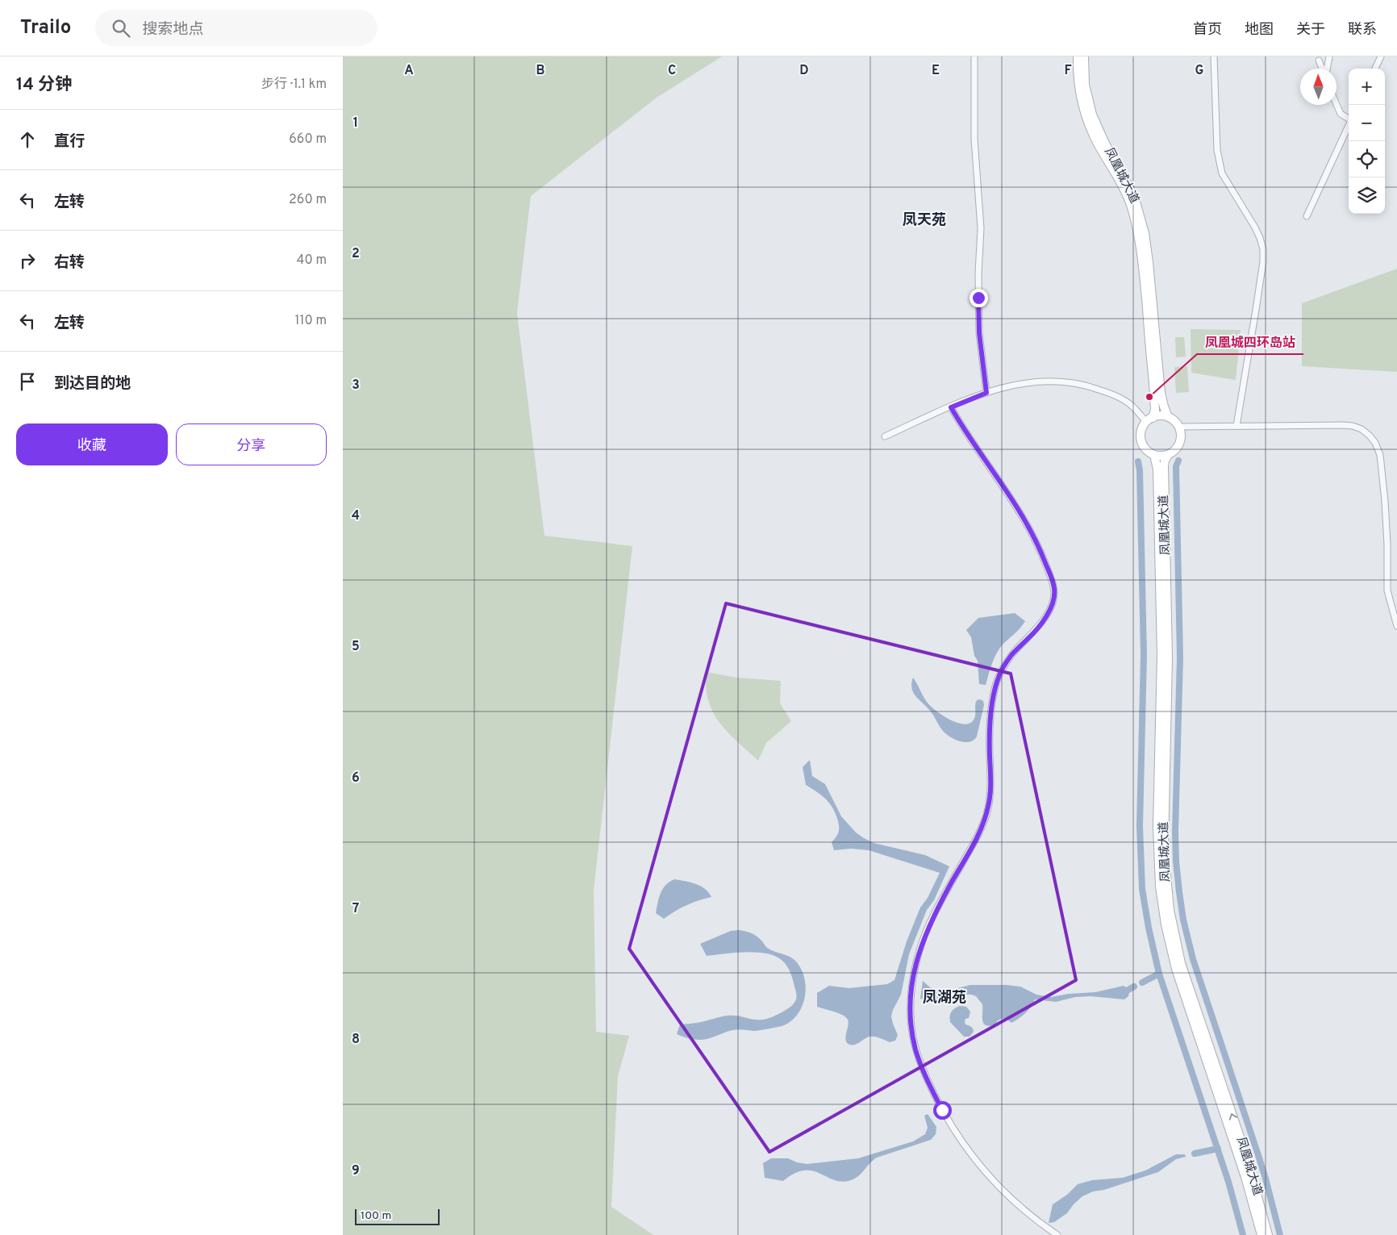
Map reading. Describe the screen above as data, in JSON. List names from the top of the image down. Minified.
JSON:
{"streets":{"main road":["凤凰城大道"]},"districts":["凤天苑","凤湖苑"],"places":["凤凰城四环岛站"],"scale_bar":"100 m","north":"top","page":{"header":"Trailo","search":"搜索地点","nav":["首页","地图","关于","联系"],"heading":["14 分钟","步行 · 1.1 km"],"map_buttons":["+","−"],"list":[["直行","660 m"],["左转","260 m"],["右转","40 m"],["左转","110 m"],"到达目的地"],"buttons":["收藏","分享"],"scale":"100 m"},"grid":{"columns":["A","B","C","D","E","F","G"],"rows":["1","2","3","4","5","6","7","8","9"]}}
